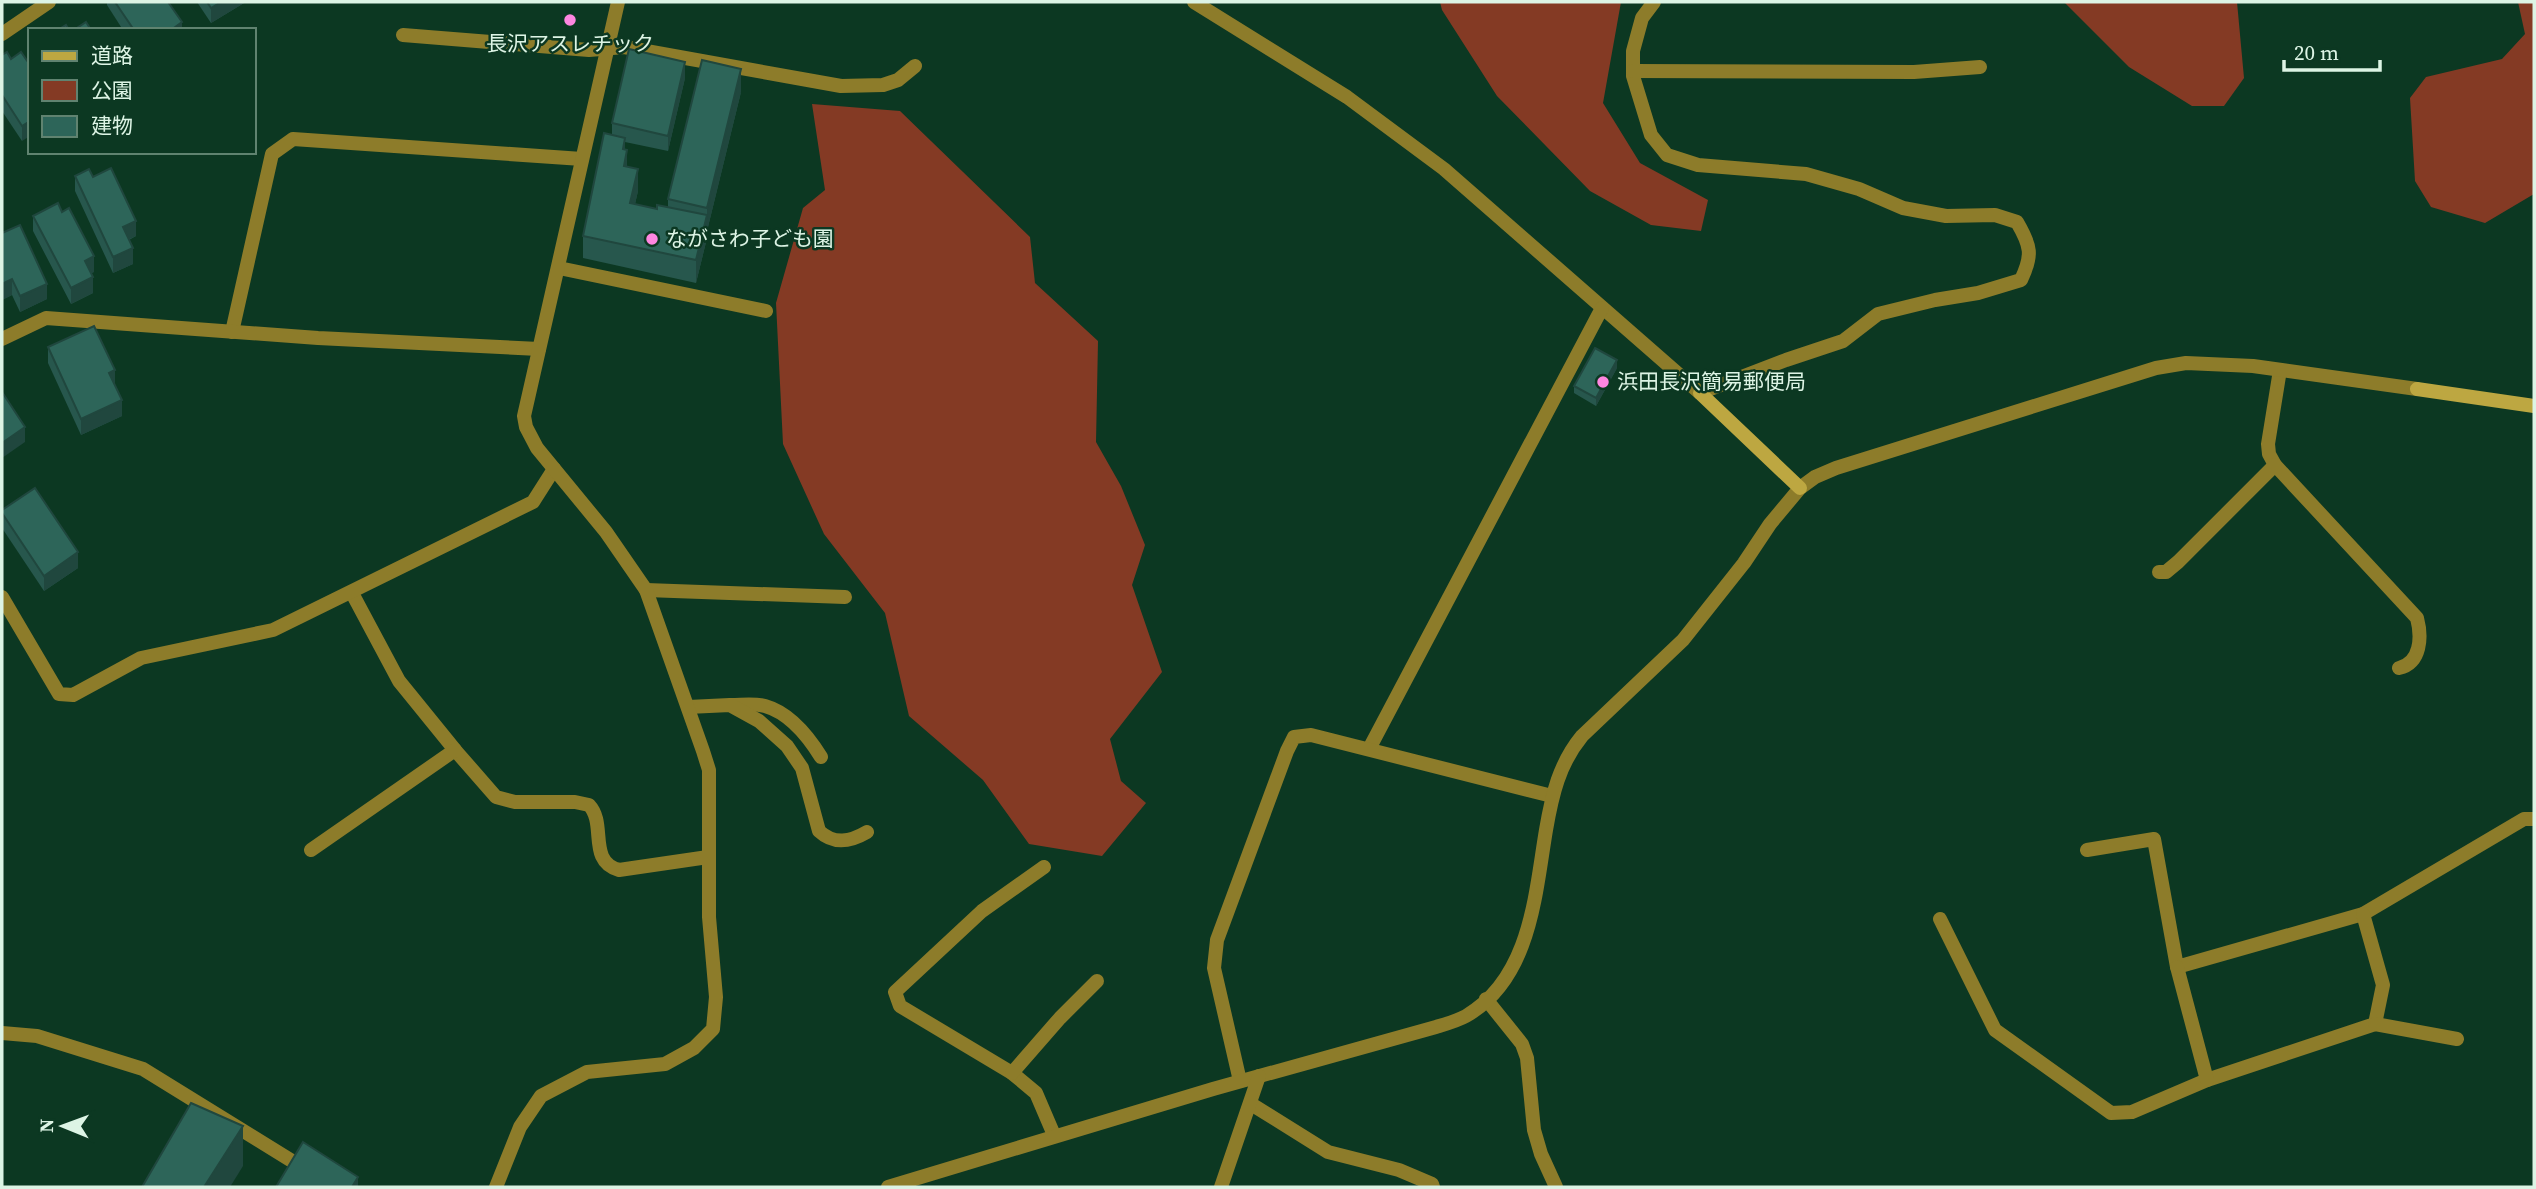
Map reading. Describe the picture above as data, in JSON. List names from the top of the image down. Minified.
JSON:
{"places":["長沢アスレチック","ながさわ子ども園","浜田長沢簡易郵便局"],"legend":["道路","公園","建物"],"scale_bar":"20 m","north":"left"}
